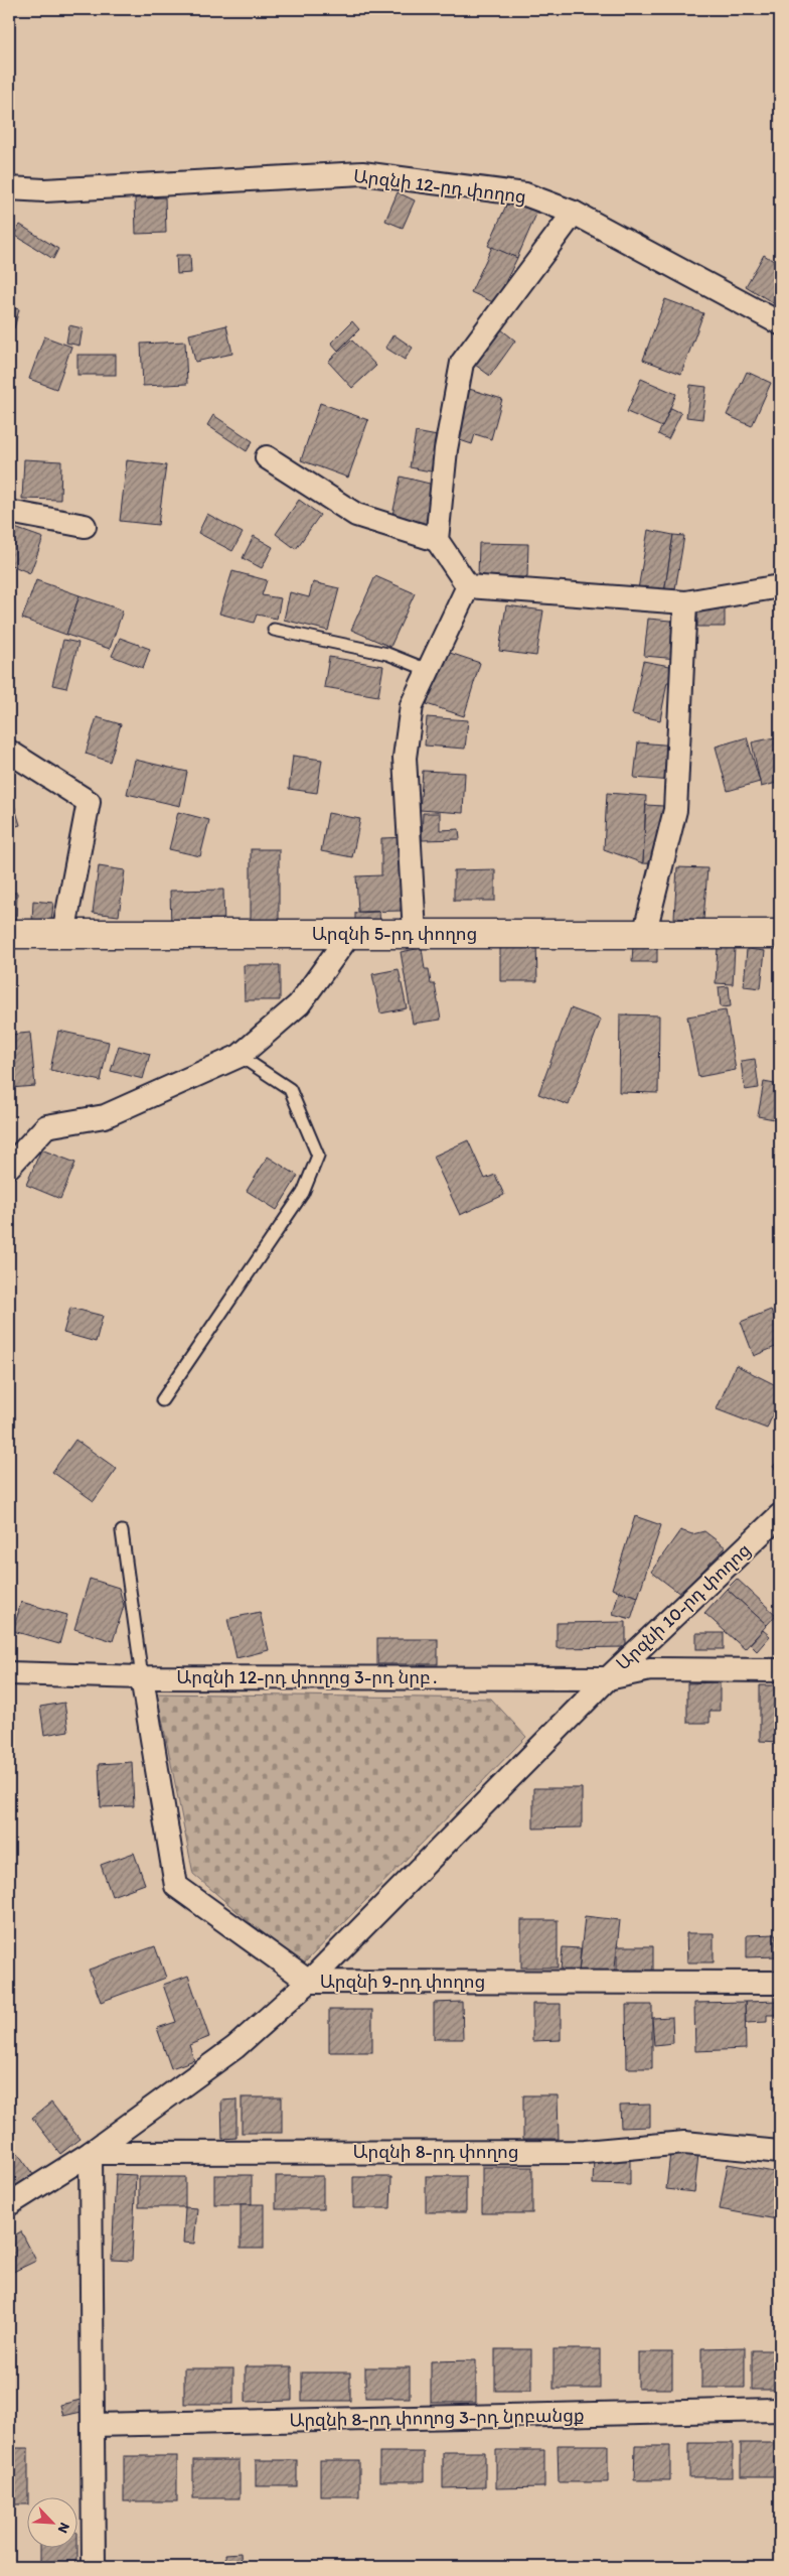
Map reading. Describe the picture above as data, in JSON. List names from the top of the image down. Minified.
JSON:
{"streets":{"street":["Արզնի 12-րդ փողոց","Արզնի 5-րդ փողոց","Արզնի 10-րդ փողոց","Արզնի 12-րդ փողոց 3-րդ նրբ․","Արզնի 9-րդ փողոց","Արզնի 8-րդ փողոց","Արզնի 8-րդ փողոց 3-րդ նրբանցք"]},"crossings":[["Արզնի 10-րդ փողոց","Արզնի 12-րդ փողոց 3-րդ նրբ․"],["Արզնի 10-րդ փողոց","Արզնի 9-րդ փողոց"],["Արզնի 10-րդ փողոց","Արզնի 8-րդ փողոց"],["Արզնի 12-րդ փողոց 3-րդ նրբ․","Արզնի 9-րդ փողոց"]],"north":"bottom right"}
